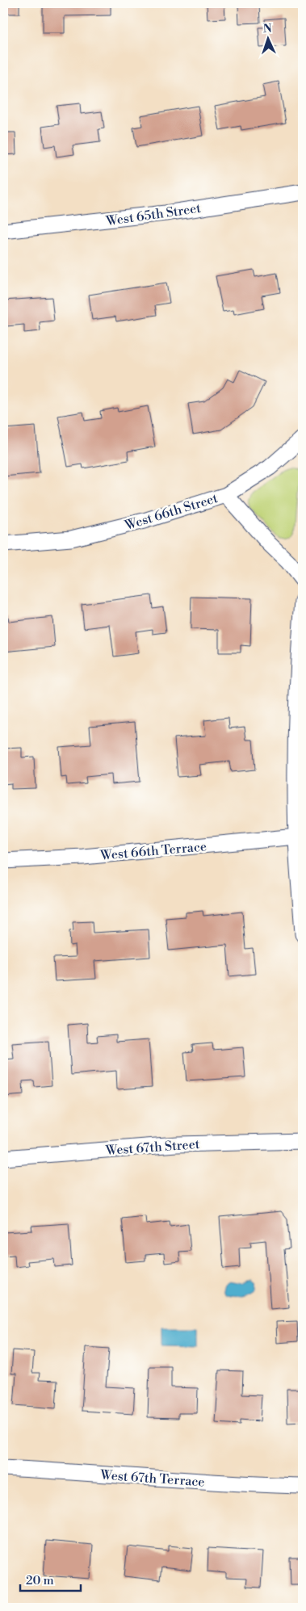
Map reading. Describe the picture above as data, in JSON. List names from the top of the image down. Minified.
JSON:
{"streets":{"street":["West 65th Street","West 66th Street","West 66th Terrace","West 67th Street","West 67th Terrace"]},"scale_bar":"20 m","north":"top"}
